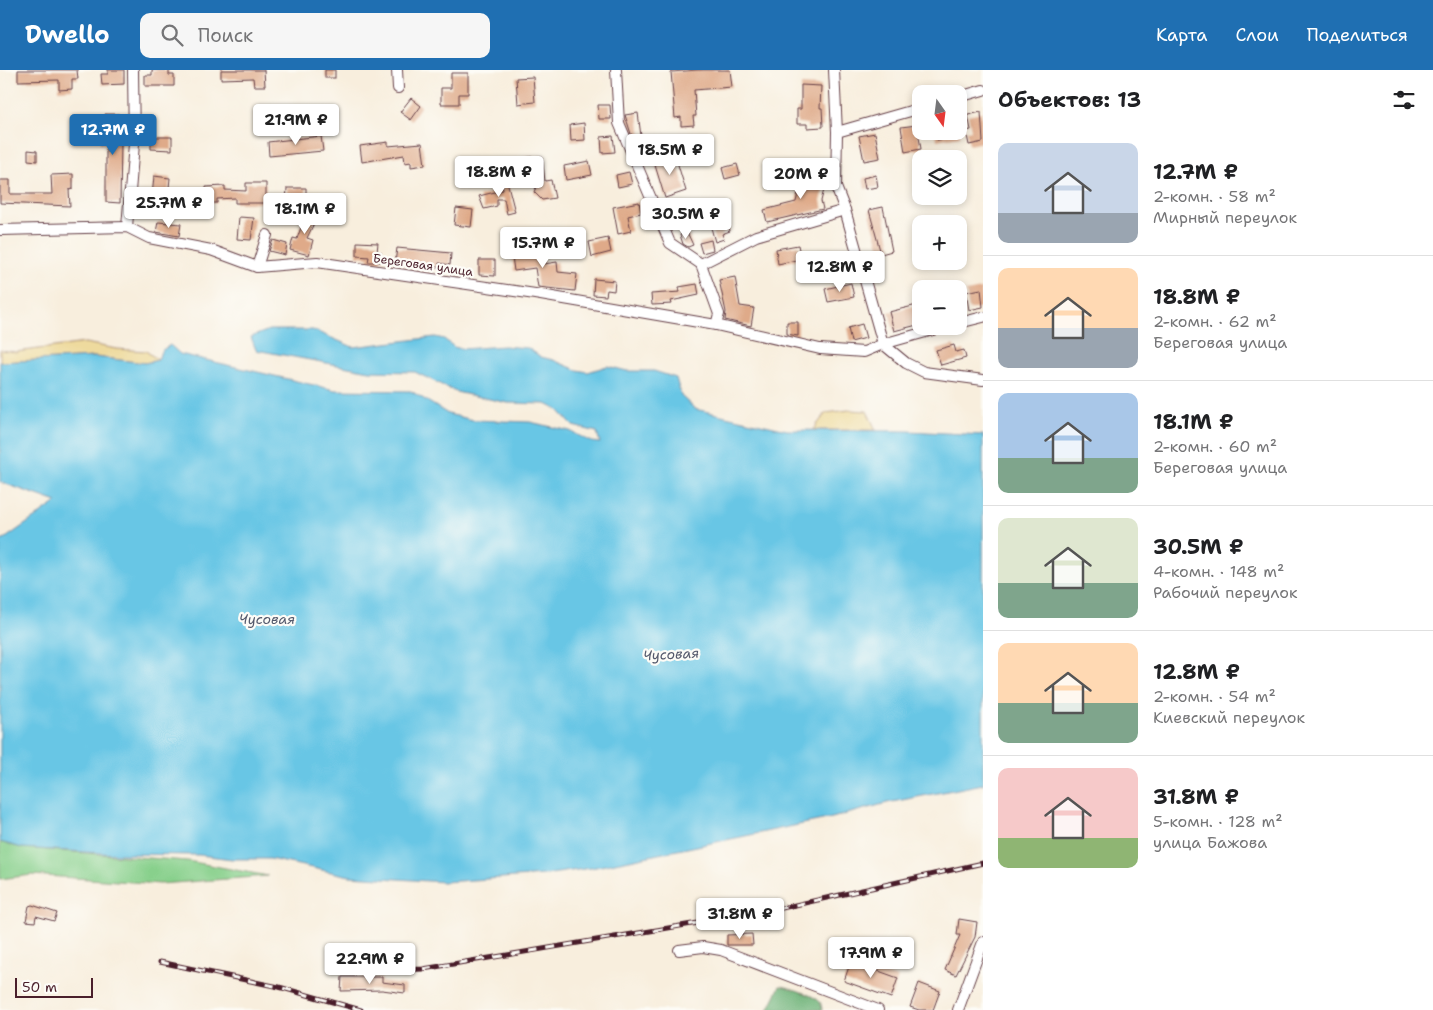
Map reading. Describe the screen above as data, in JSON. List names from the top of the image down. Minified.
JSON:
{"streets":{"street":["Береговая улица"]},"water":["Чусовая"],"scale_bar":"50 m","north":"bottom","page":{"header":"Dwello","search":"Поиск","nav":["Карта","Слои","Поделиться"],"heading":"Объектов: 13","map_buttons":["+","−"],"price":["21.9M ₽","12.7M ₽","18.5M ₽","18.8M ₽","20M ₽","25.7M ₽","18.1M ₽","30.5M ₽","15.7M ₽","12.8M ₽","31.8M ₽","17.9M ₽","22.9M ₽"],"list":[{"name":"12.7M ₽","note":"2-комн. · 58 m² · Мирный переулок"},{"name":"18.8M ₽","note":"2-комн. · 62 m² · Береговая улица"},{"name":"18.1M ₽","note":"2-комн. · 60 m² · Береговая улица"},{"name":"30.5M ₽","note":"4-комн. · 148 m² · Рабочий переулок"},{"name":"12.8M ₽","note":"2-комн. · 54 m² · Киевский переулок"},{"name":"31.8M ₽","note":"5-комн. · 128 m² · улица Бажова"}],"scale":"50 m"}}
